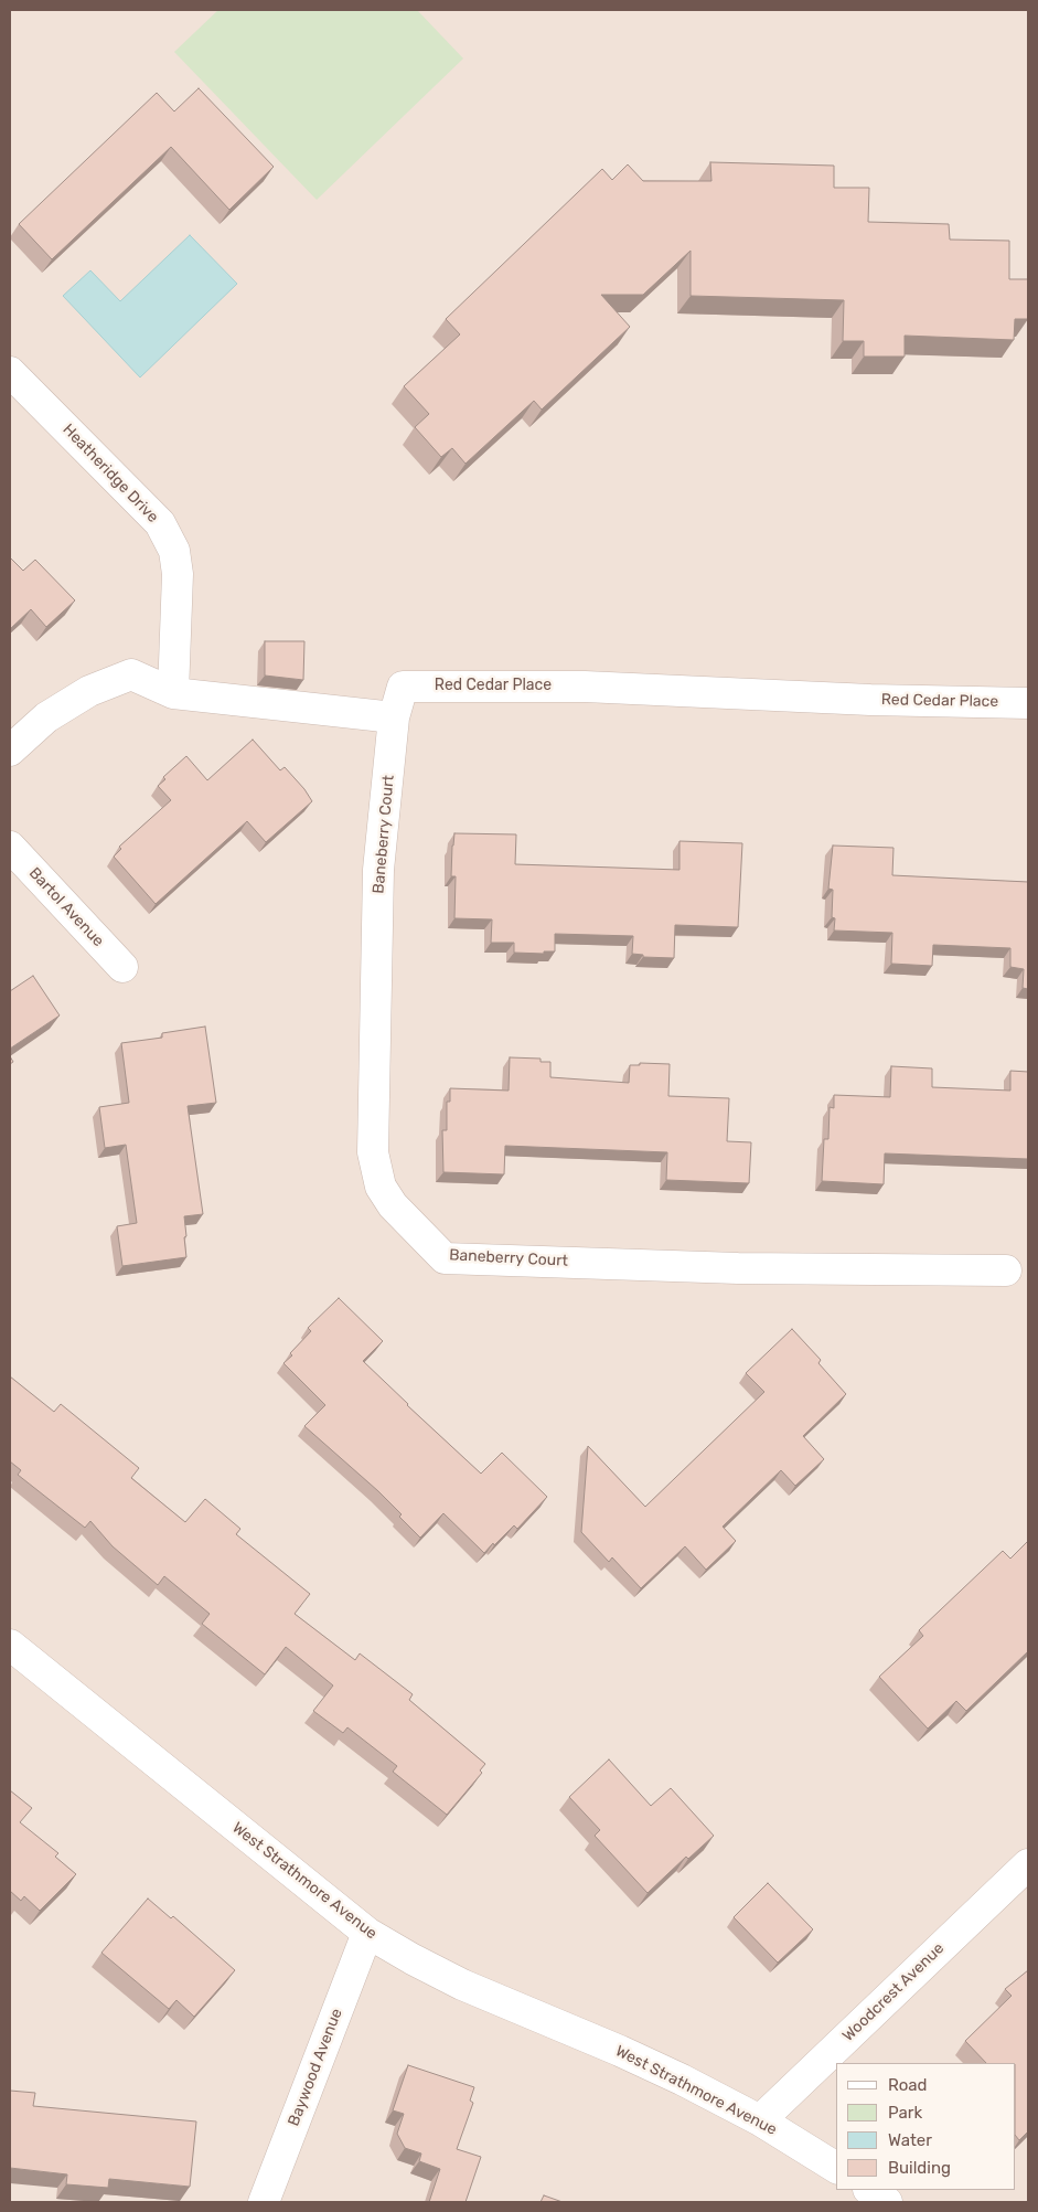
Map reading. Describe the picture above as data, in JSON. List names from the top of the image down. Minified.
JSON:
{"streets":{"street":["Heatheridge Drive","Red Cedar Place","Baneberry Court","Bartol Avenue","West Strathmore Avenue","Woodcrest Avenue","Baywood Avenue"]},"crossings":[["Red Cedar Place","Baneberry Court"],["West Strathmore Avenue","Woodcrest Avenue"],["West Strathmore Avenue","Baywood Avenue"]],"legend":["Road","Park","Water","Building"]}
